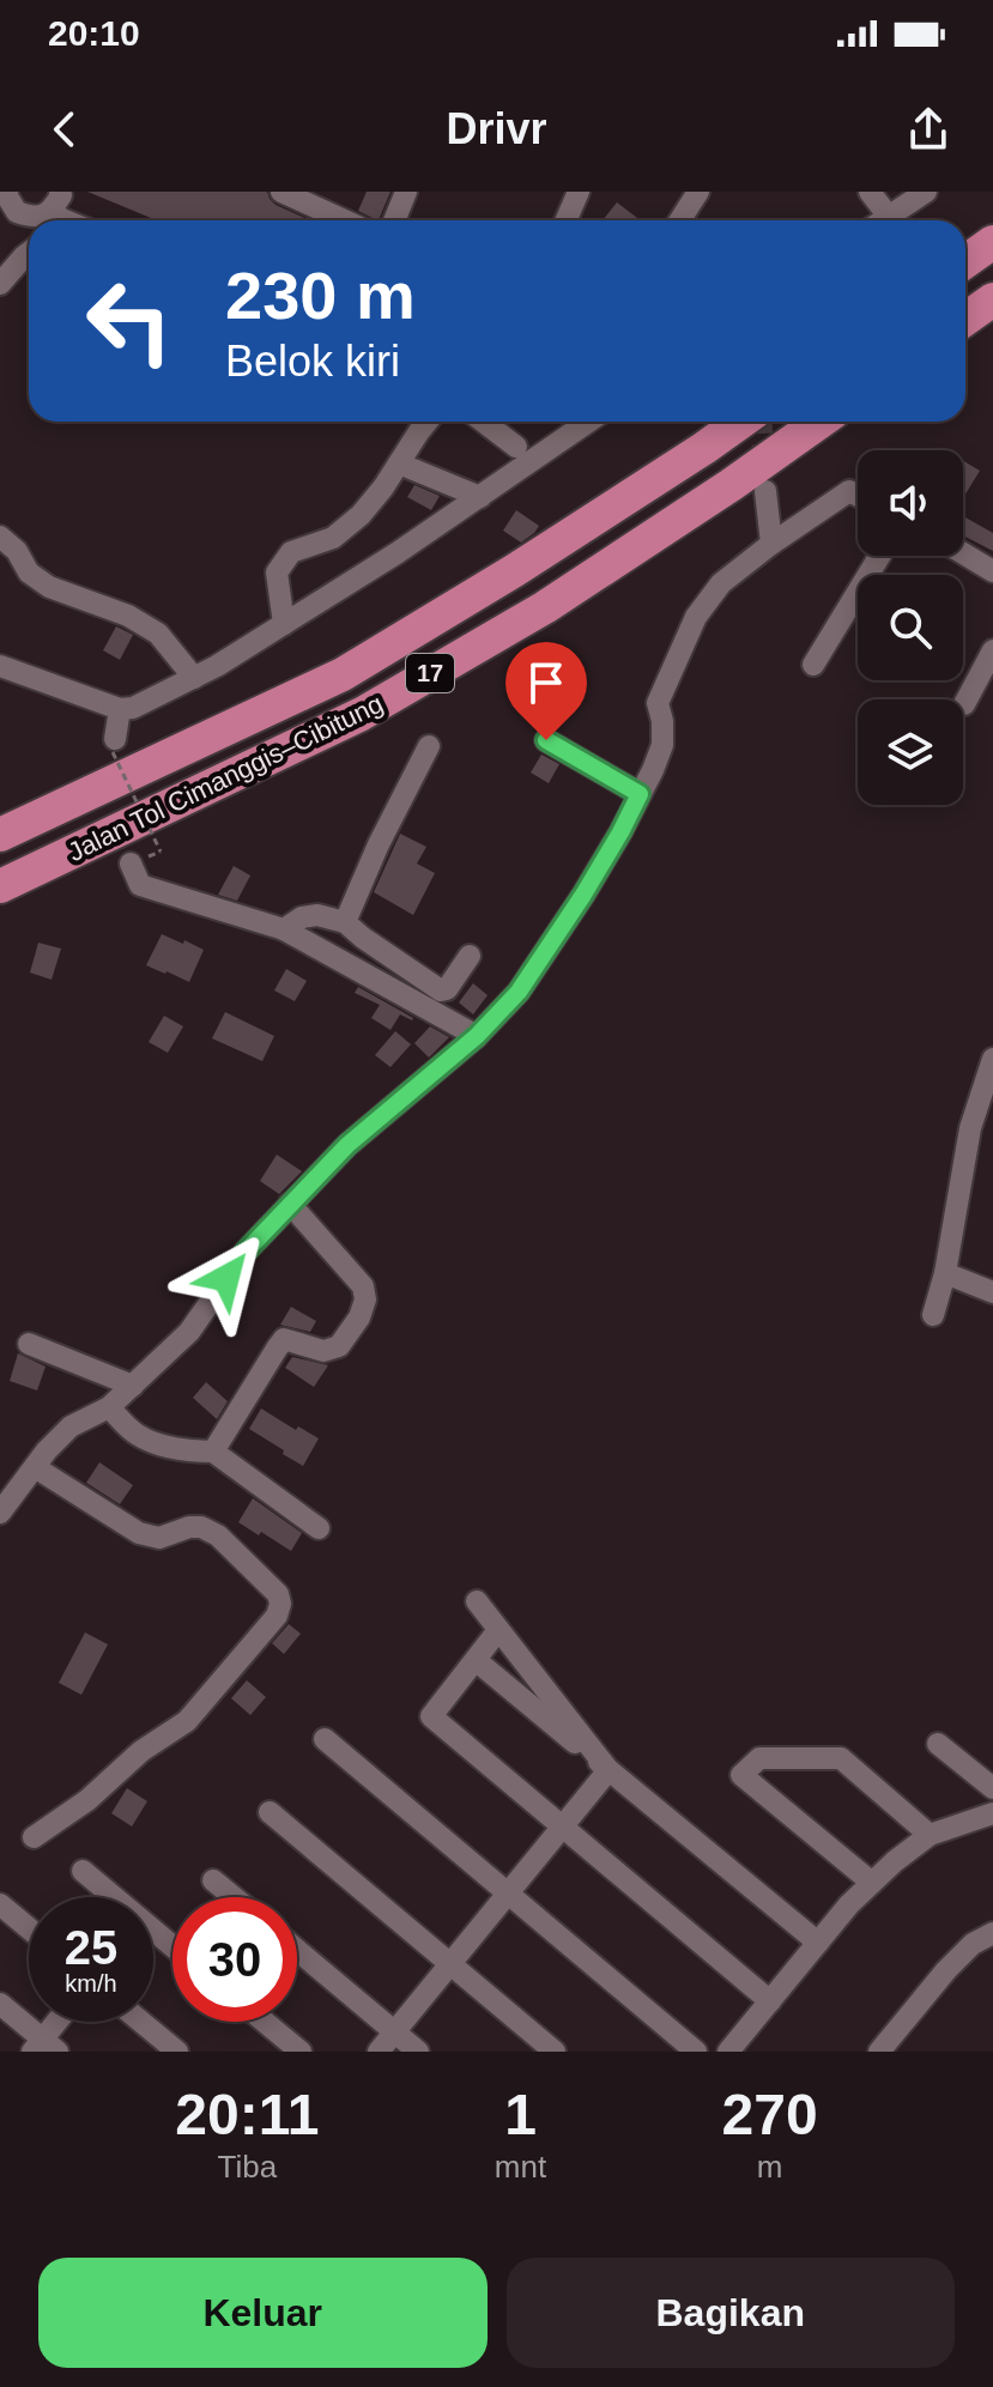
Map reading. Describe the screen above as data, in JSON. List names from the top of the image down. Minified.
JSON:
{"streets":{"highway":["17","Jalan Tol Cimanggis–Cibitung"]},"page":{"status":"20:10","header":"Drivr","turn":["230 m","Belok kiri"],"speed":"25 km/h","limit":"30","eta":["20:11","Tiba","1","mnt","270","m"],"buttons":["Keluar","Bagikan"]}}
